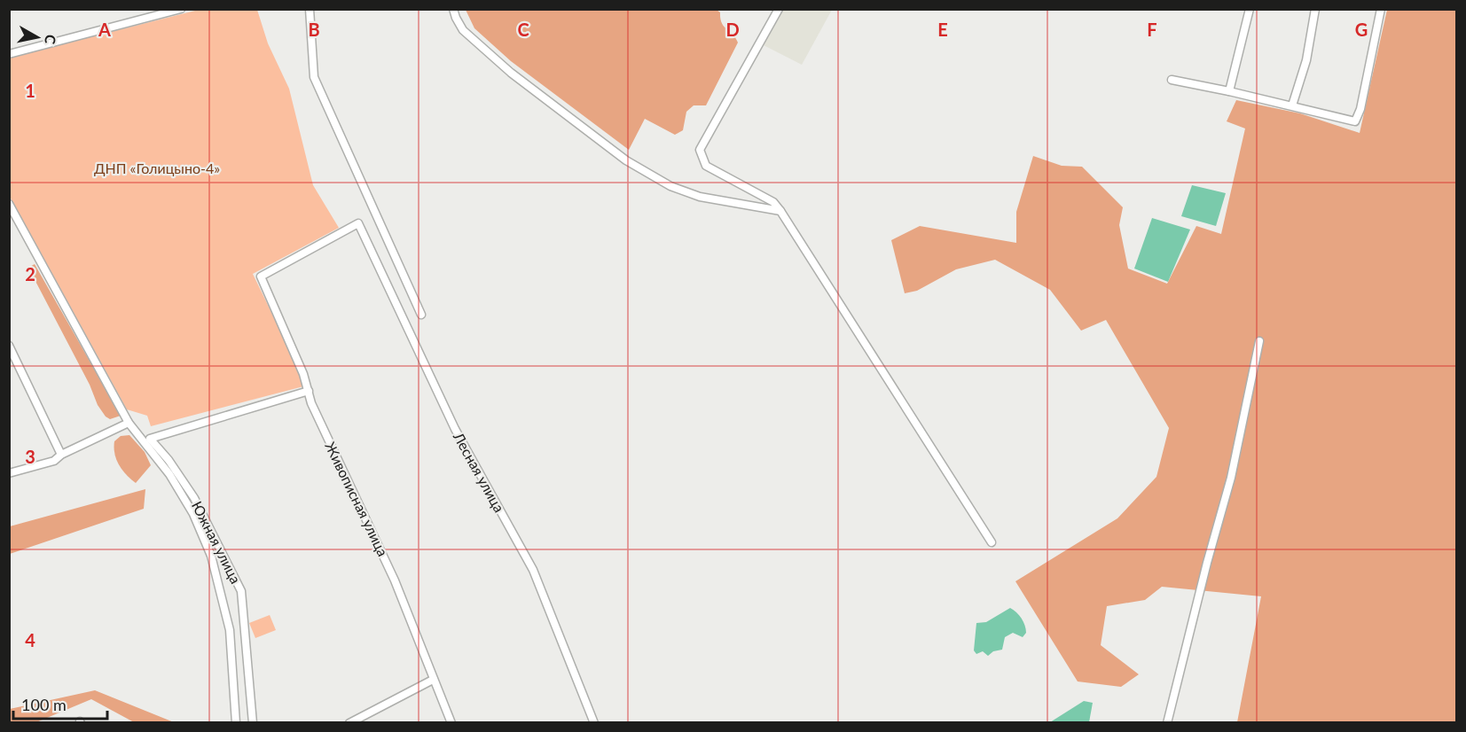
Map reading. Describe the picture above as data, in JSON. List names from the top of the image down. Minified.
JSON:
{"streets":{"street":["Лесная улица","Живописная улица","Южная улица"]},"crossings":[["Лесная улица","Живописная улица"],["Живописная улица","Южная улица"]],"parks":["ДНП «Голицыно-4»"],"scale_bar":"100 m","north":"right","grid":{"columns":["A","B","C","D","E","F","G"],"rows":["1","2","3","4"]}}
